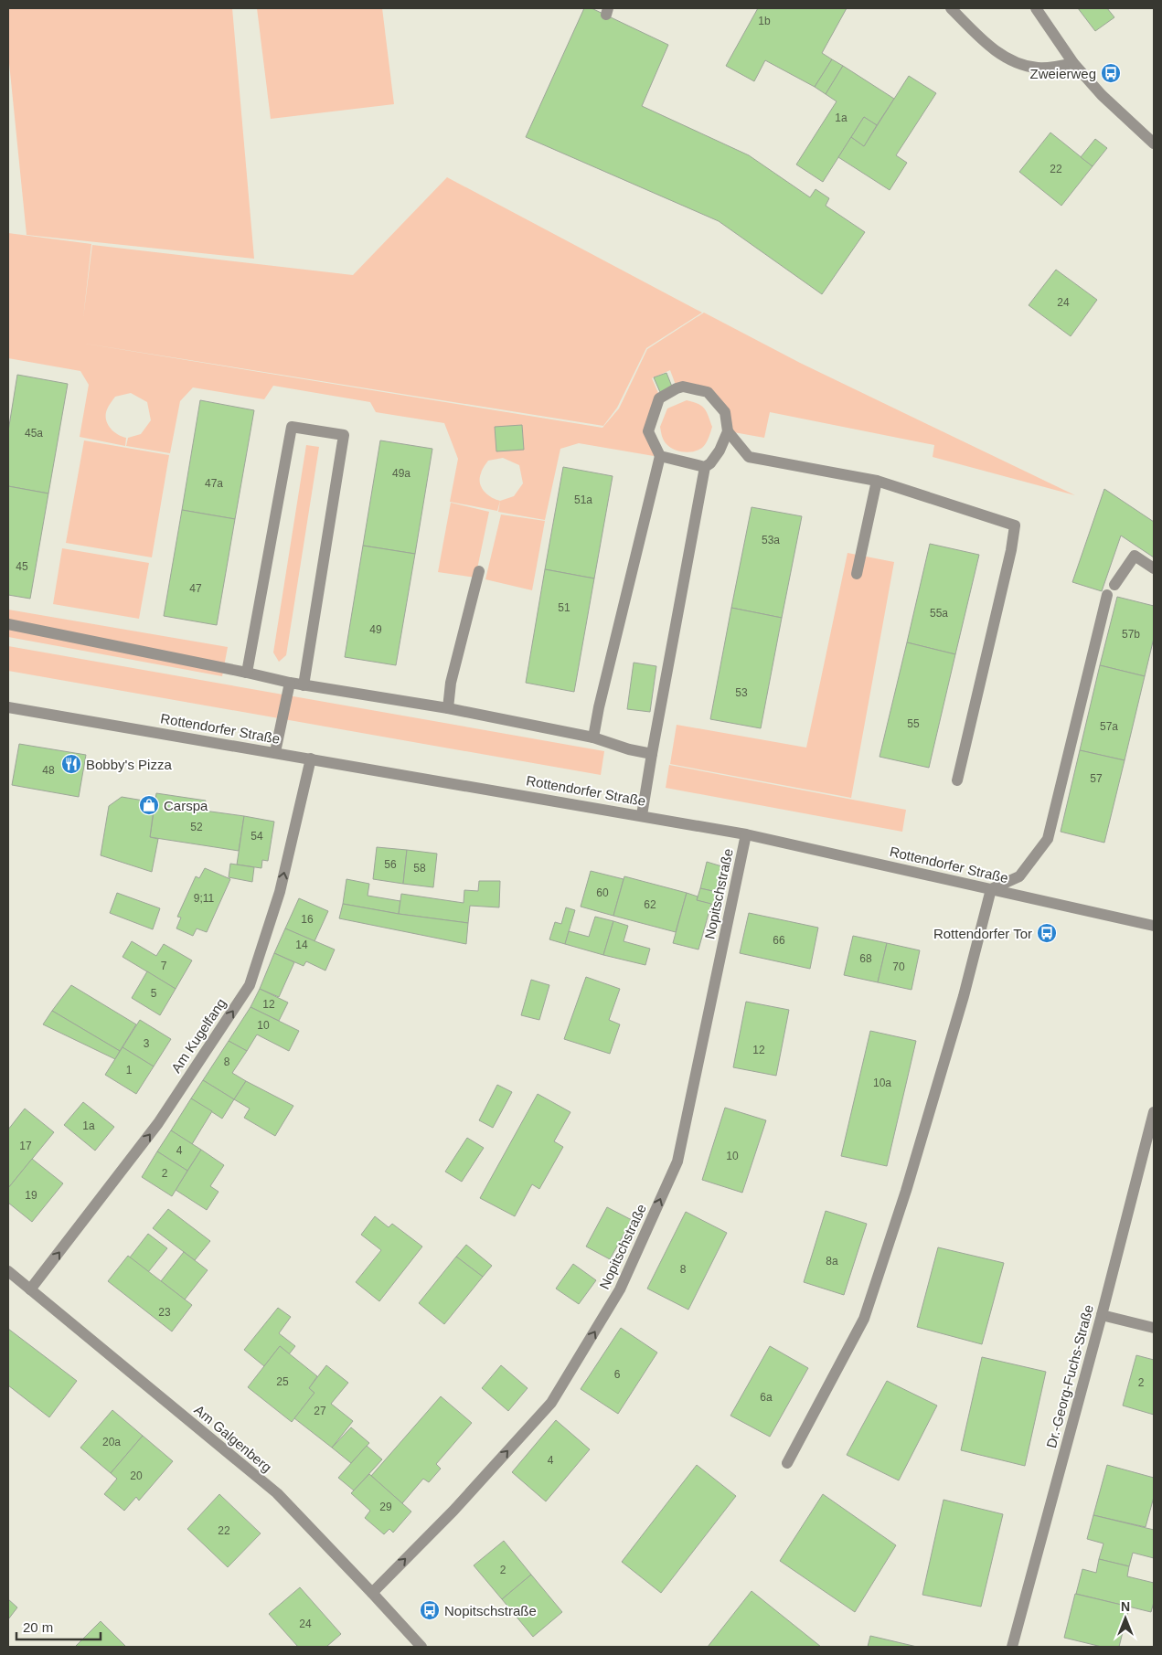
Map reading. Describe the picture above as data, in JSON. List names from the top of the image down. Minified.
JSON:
{"streets":{"street":["Rottendorfer Straße","Nopitschstraße","Am Kugelfang","Dr.-Georg-Fuchs-Straße","Am Galgenberg"]},"crossings":[["Rottendorfer Straße","Nopitschstraße"],["Rottendorfer Straße","Am Kugelfang"],["Nopitschstraße","Am Galgenberg"],["Am Kugelfang","Am Galgenberg"]],"one_way":["Nopitschstraße","Am Kugelfang"],"places":{"bus stop":["Zweierweg","Rottendorfer Tor","Nopitschstraße"],"restaurant":["Bobby's Pizza"],"shop":["Carspa"]},"house_numbers":["1b","1a","22","24","45a","49a","47a","51a","53a","45","47","51","55a","49","57b","53","55","57a","48","57","52","54","56","58","60","9;11","62","16","66","14","68","7","70","5","12","10","3","12","8","1","10a","1a","17","4","10","2","19","8a","8","23","6","25","2","6a","27","20a","4","20","29","22","2","24"],"scale_bar":"20 m","north":"top"}
